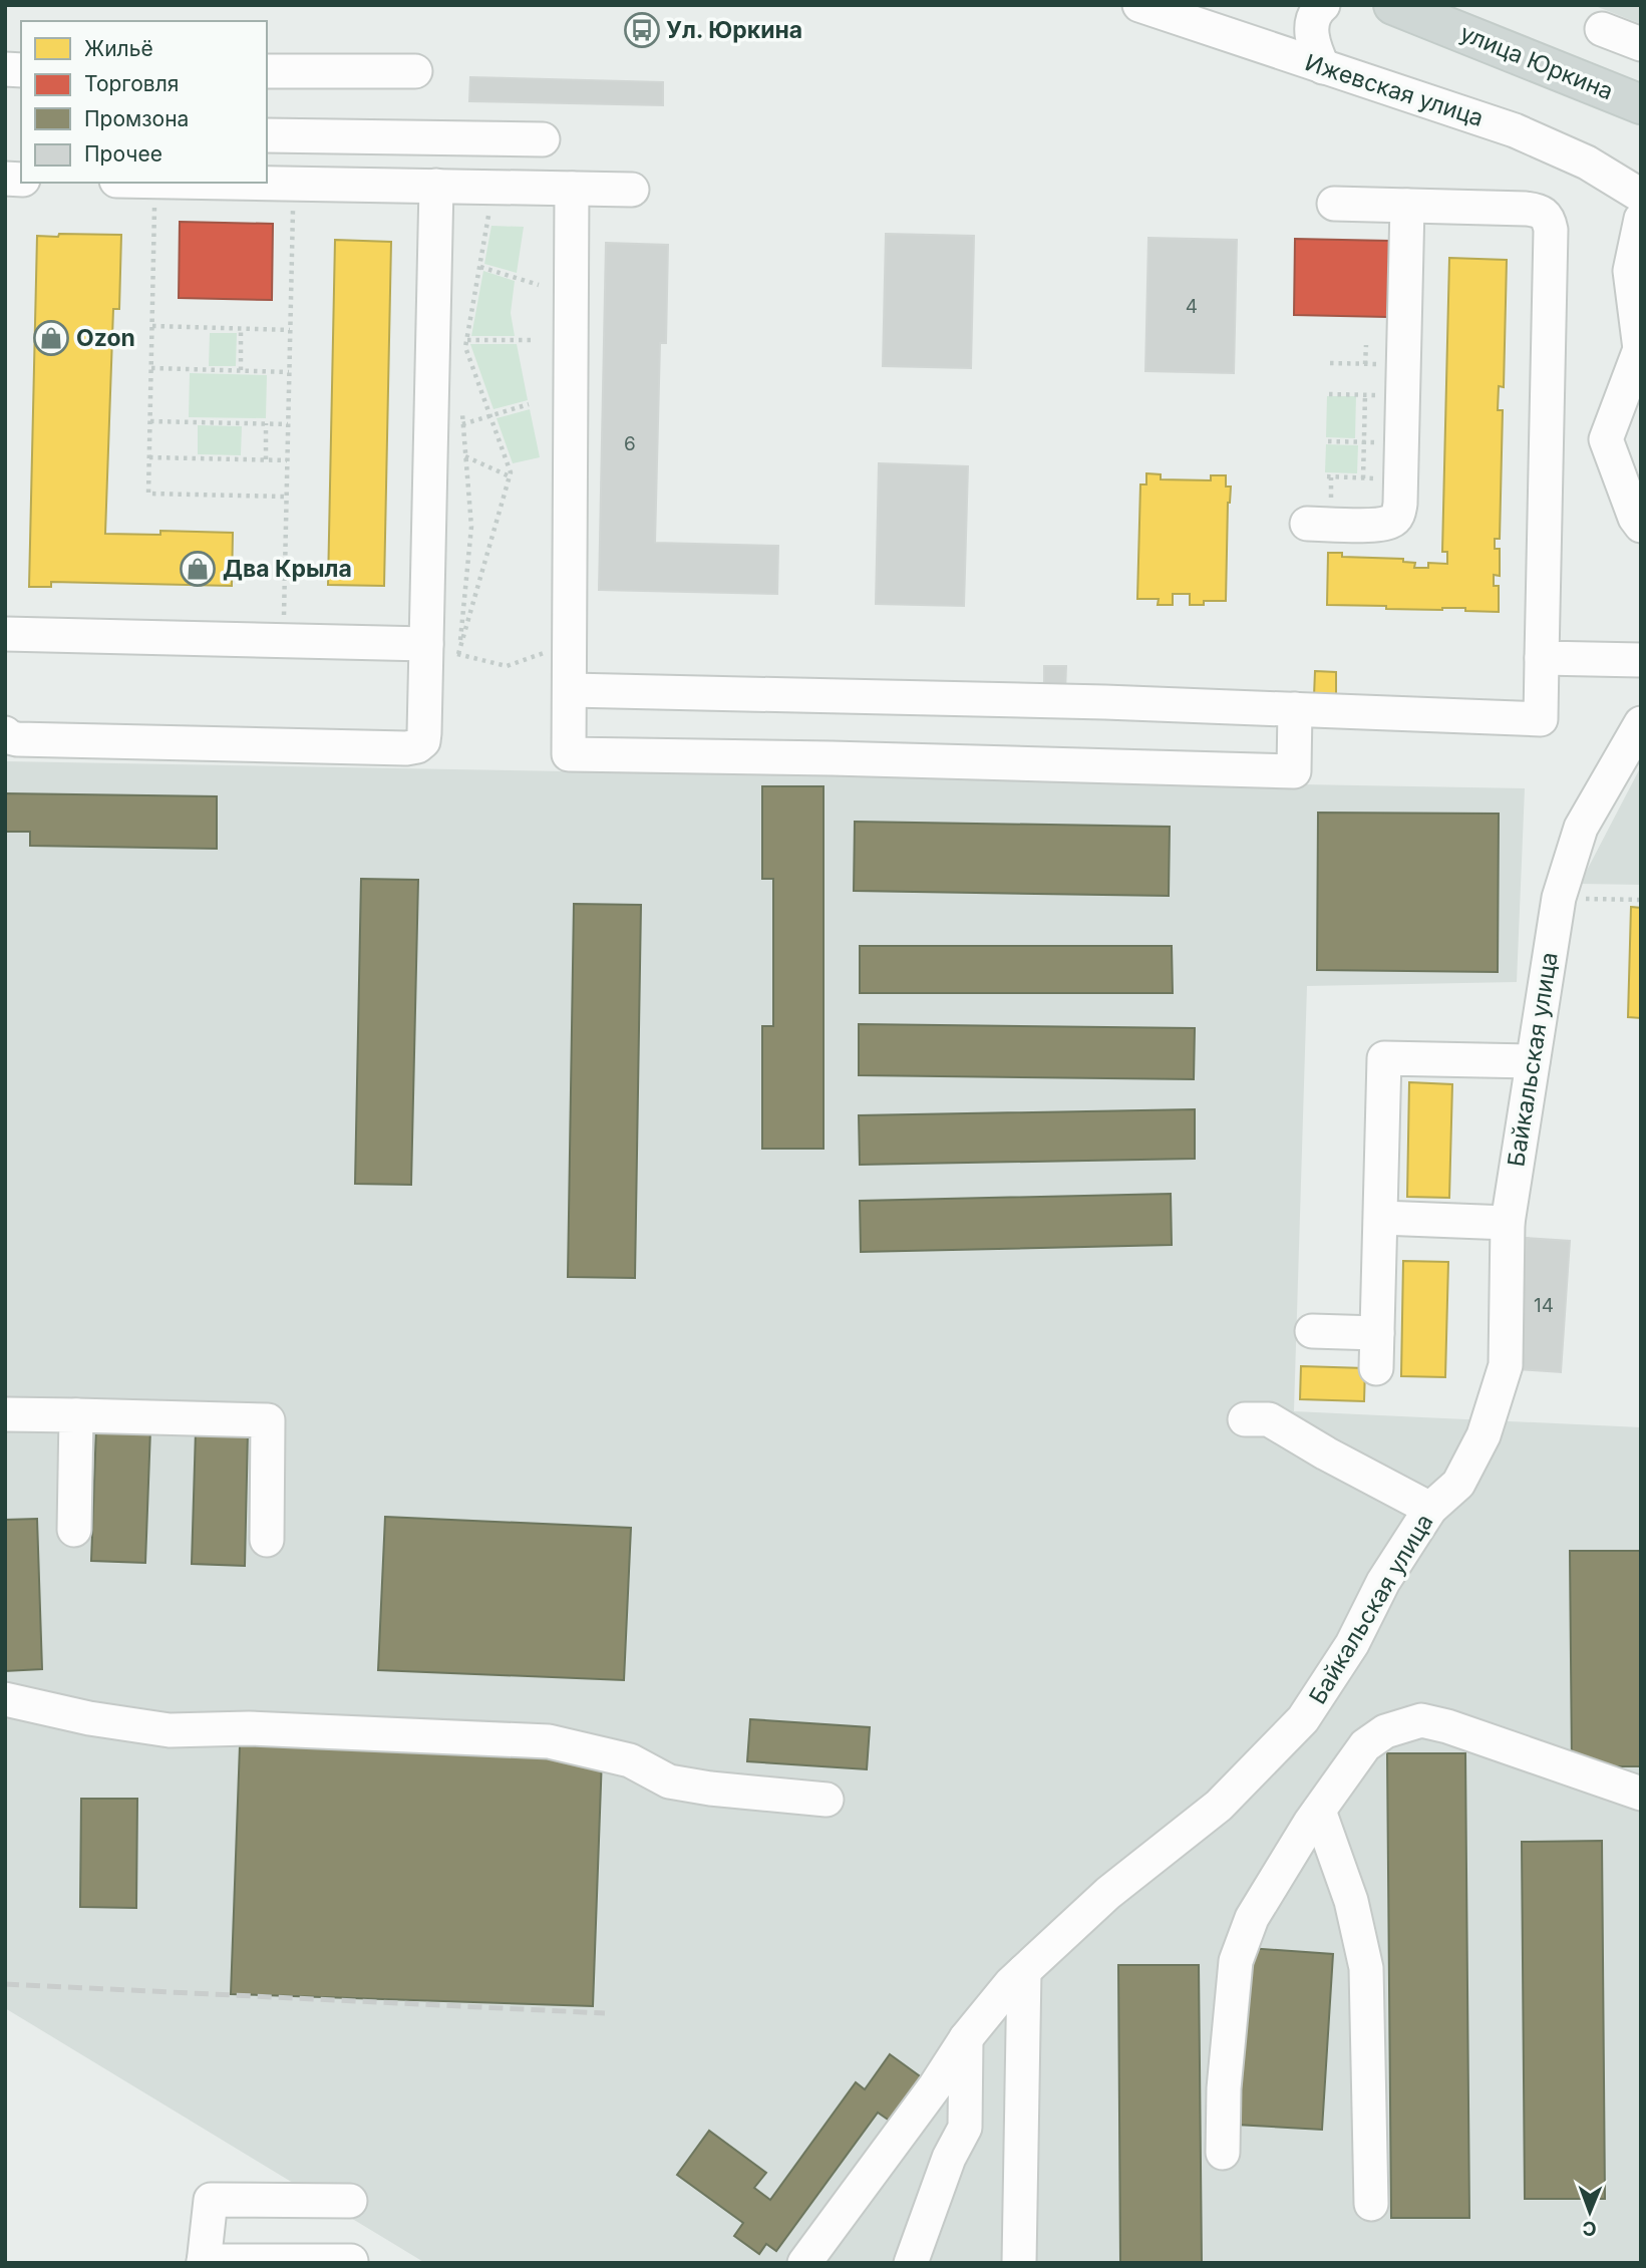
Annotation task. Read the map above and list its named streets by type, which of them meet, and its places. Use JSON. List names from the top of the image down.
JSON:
{
  "streets": {
    "main road": ["улица Юркина"],
    "street": ["Ижевская улица", "Байкальская улица"]
  },
  "places": {
    "bus stop": ["Ул. Юркина"],
    "shop": ["Ozon", "Два Крыла"]
  },
  "house_numbers": ["4", "6", "14"],
  "legend": [
    "Жильё",
    "Торговля",
    "Промзона",
    "Прочее"
  ],
  "north": "bottom"
}
